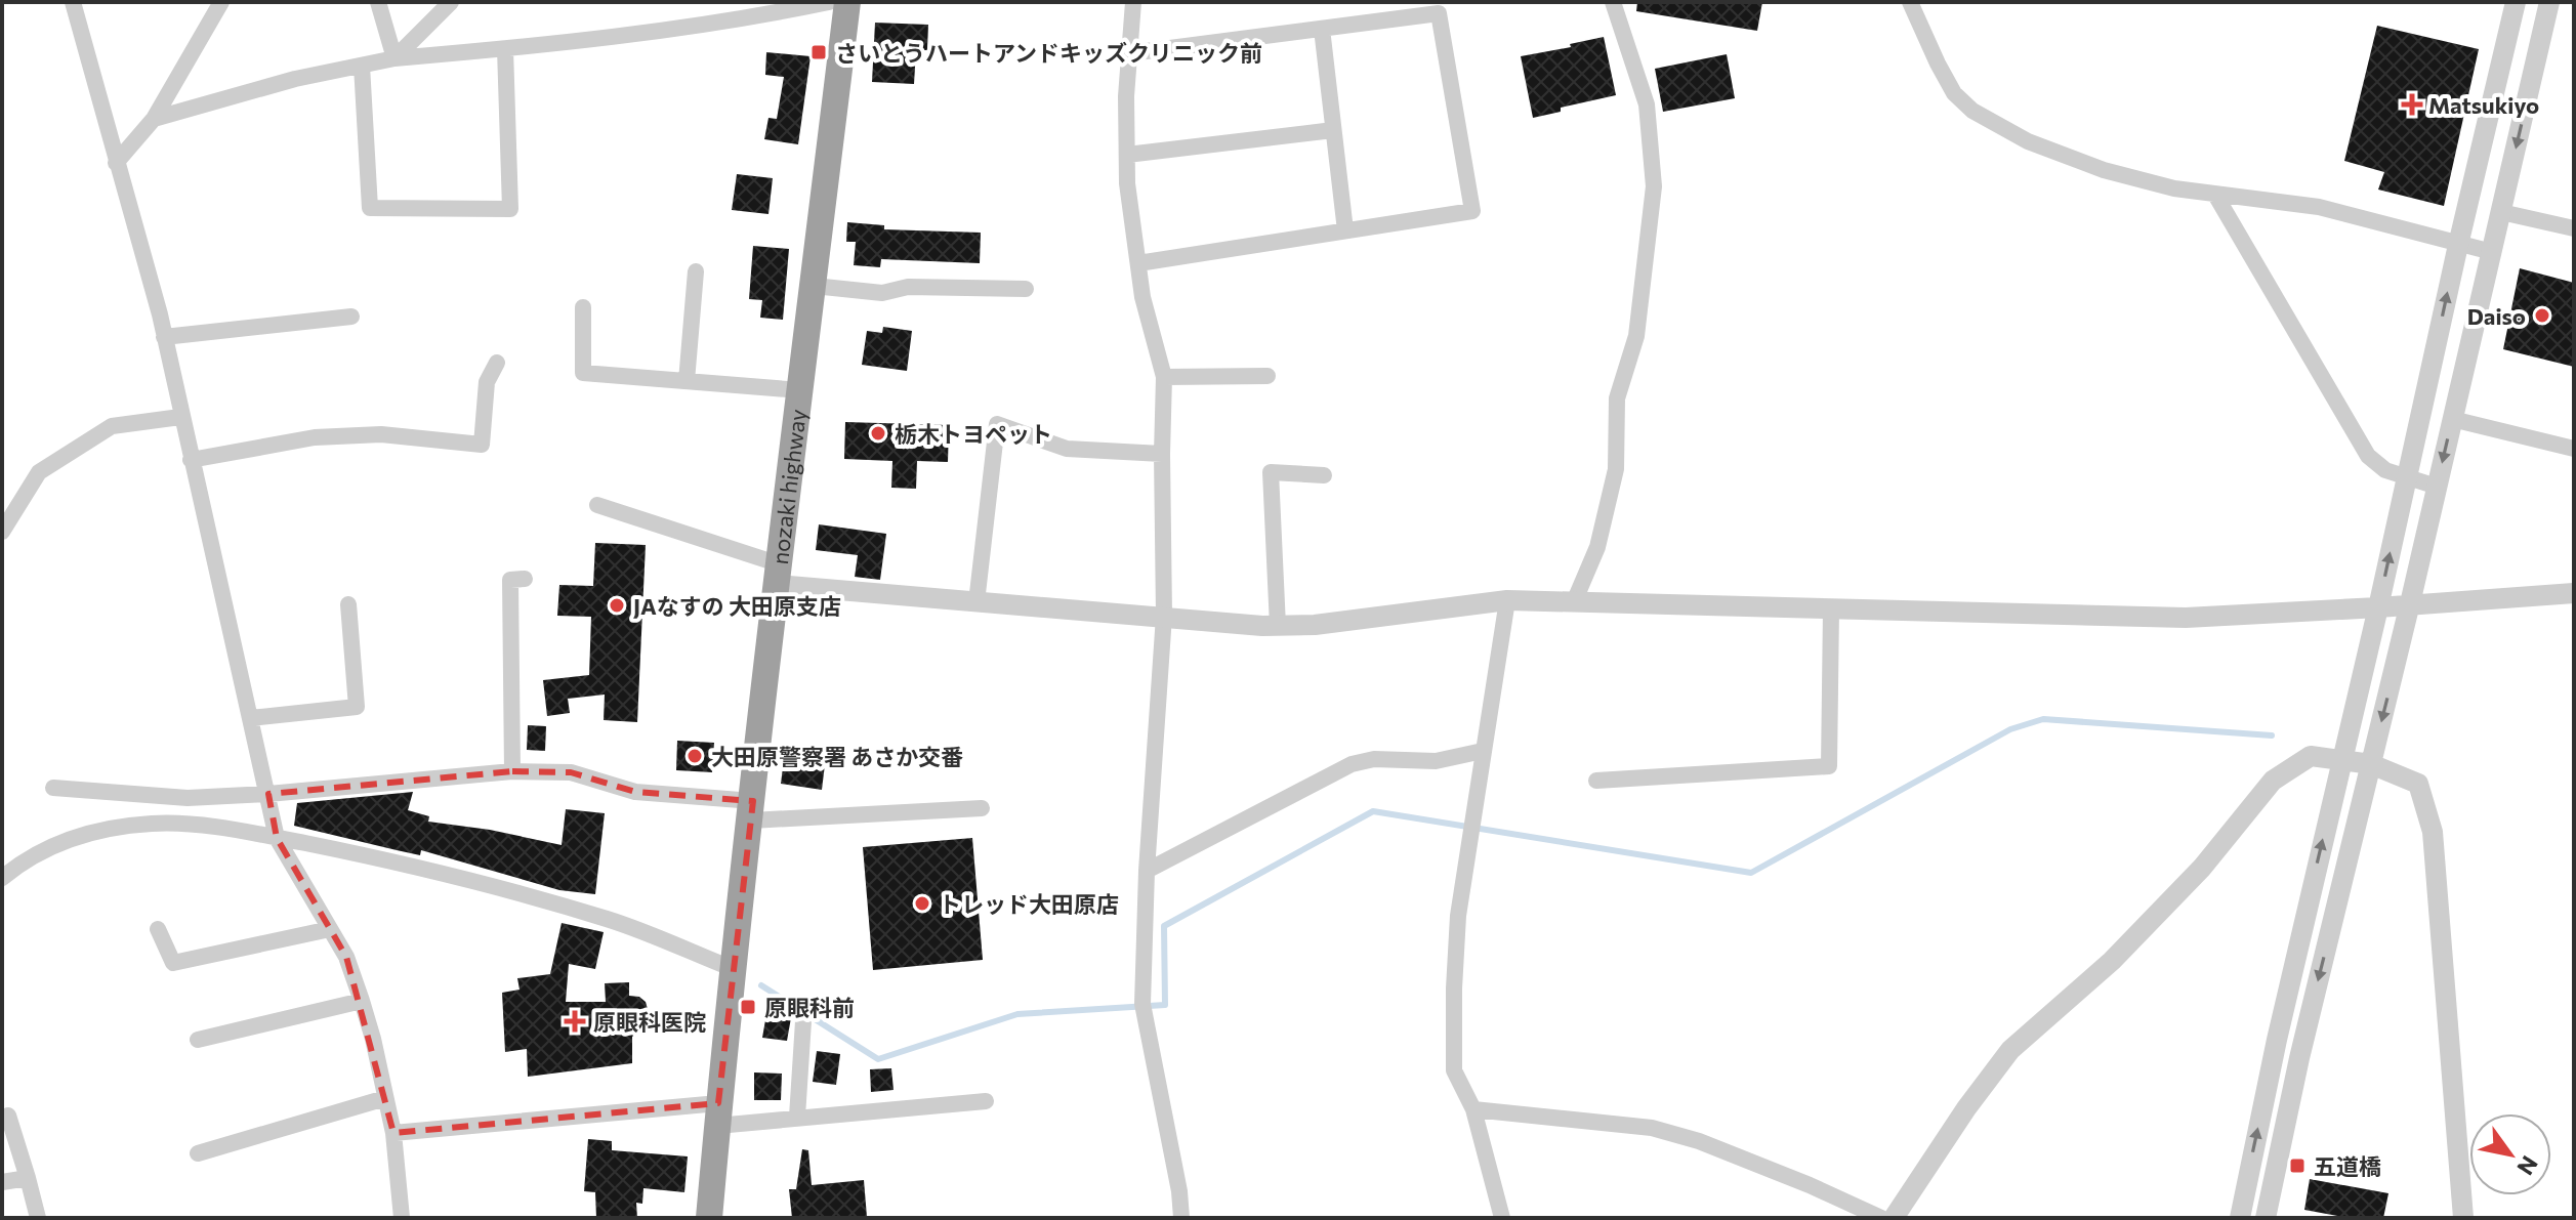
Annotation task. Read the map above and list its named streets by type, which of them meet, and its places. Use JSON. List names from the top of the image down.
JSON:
{
  "streets": {
    "highway": ["nozaki highway"]
  },
  "places": {
    "transit": ["さいとうハートアンドキッズクリニック前", "原眼科前", "五道橋"],
    "health": ["Matsukiyo", "原眼科医院"],
    "other": [
      "Daiso",
      "栃木トヨペット",
      "JAなすの 大田原支店",
      "大田原警察署 あさか交番",
      "トレッド大田原店"
    ]
  },
  "north": "bottom right"
}
